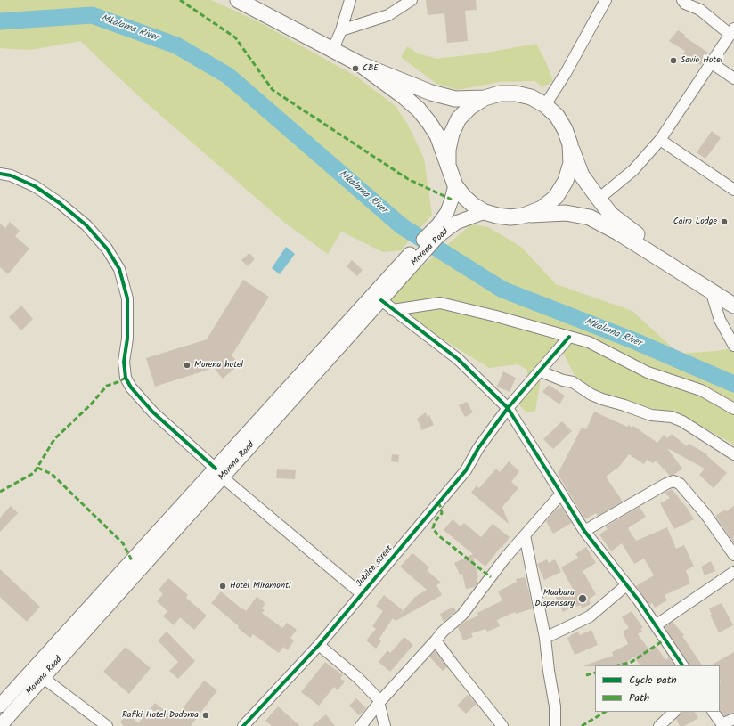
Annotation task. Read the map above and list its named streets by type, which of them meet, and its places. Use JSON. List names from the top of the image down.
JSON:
{
  "streets": {
    "main road": ["Morena Road"],
    "street": ["Jubilee street"]
  },
  "water": ["Mkalama River"],
  "places": [
    "Savio Hotel",
    "CBE",
    "Cairo Lodge",
    "Morena hotel",
    "Hotel Miramonti",
    "Maabara Dispensary",
    "Rafiki Hotel Dodoma"
  ],
  "legend": ["Cycle path", "Path"]
}
